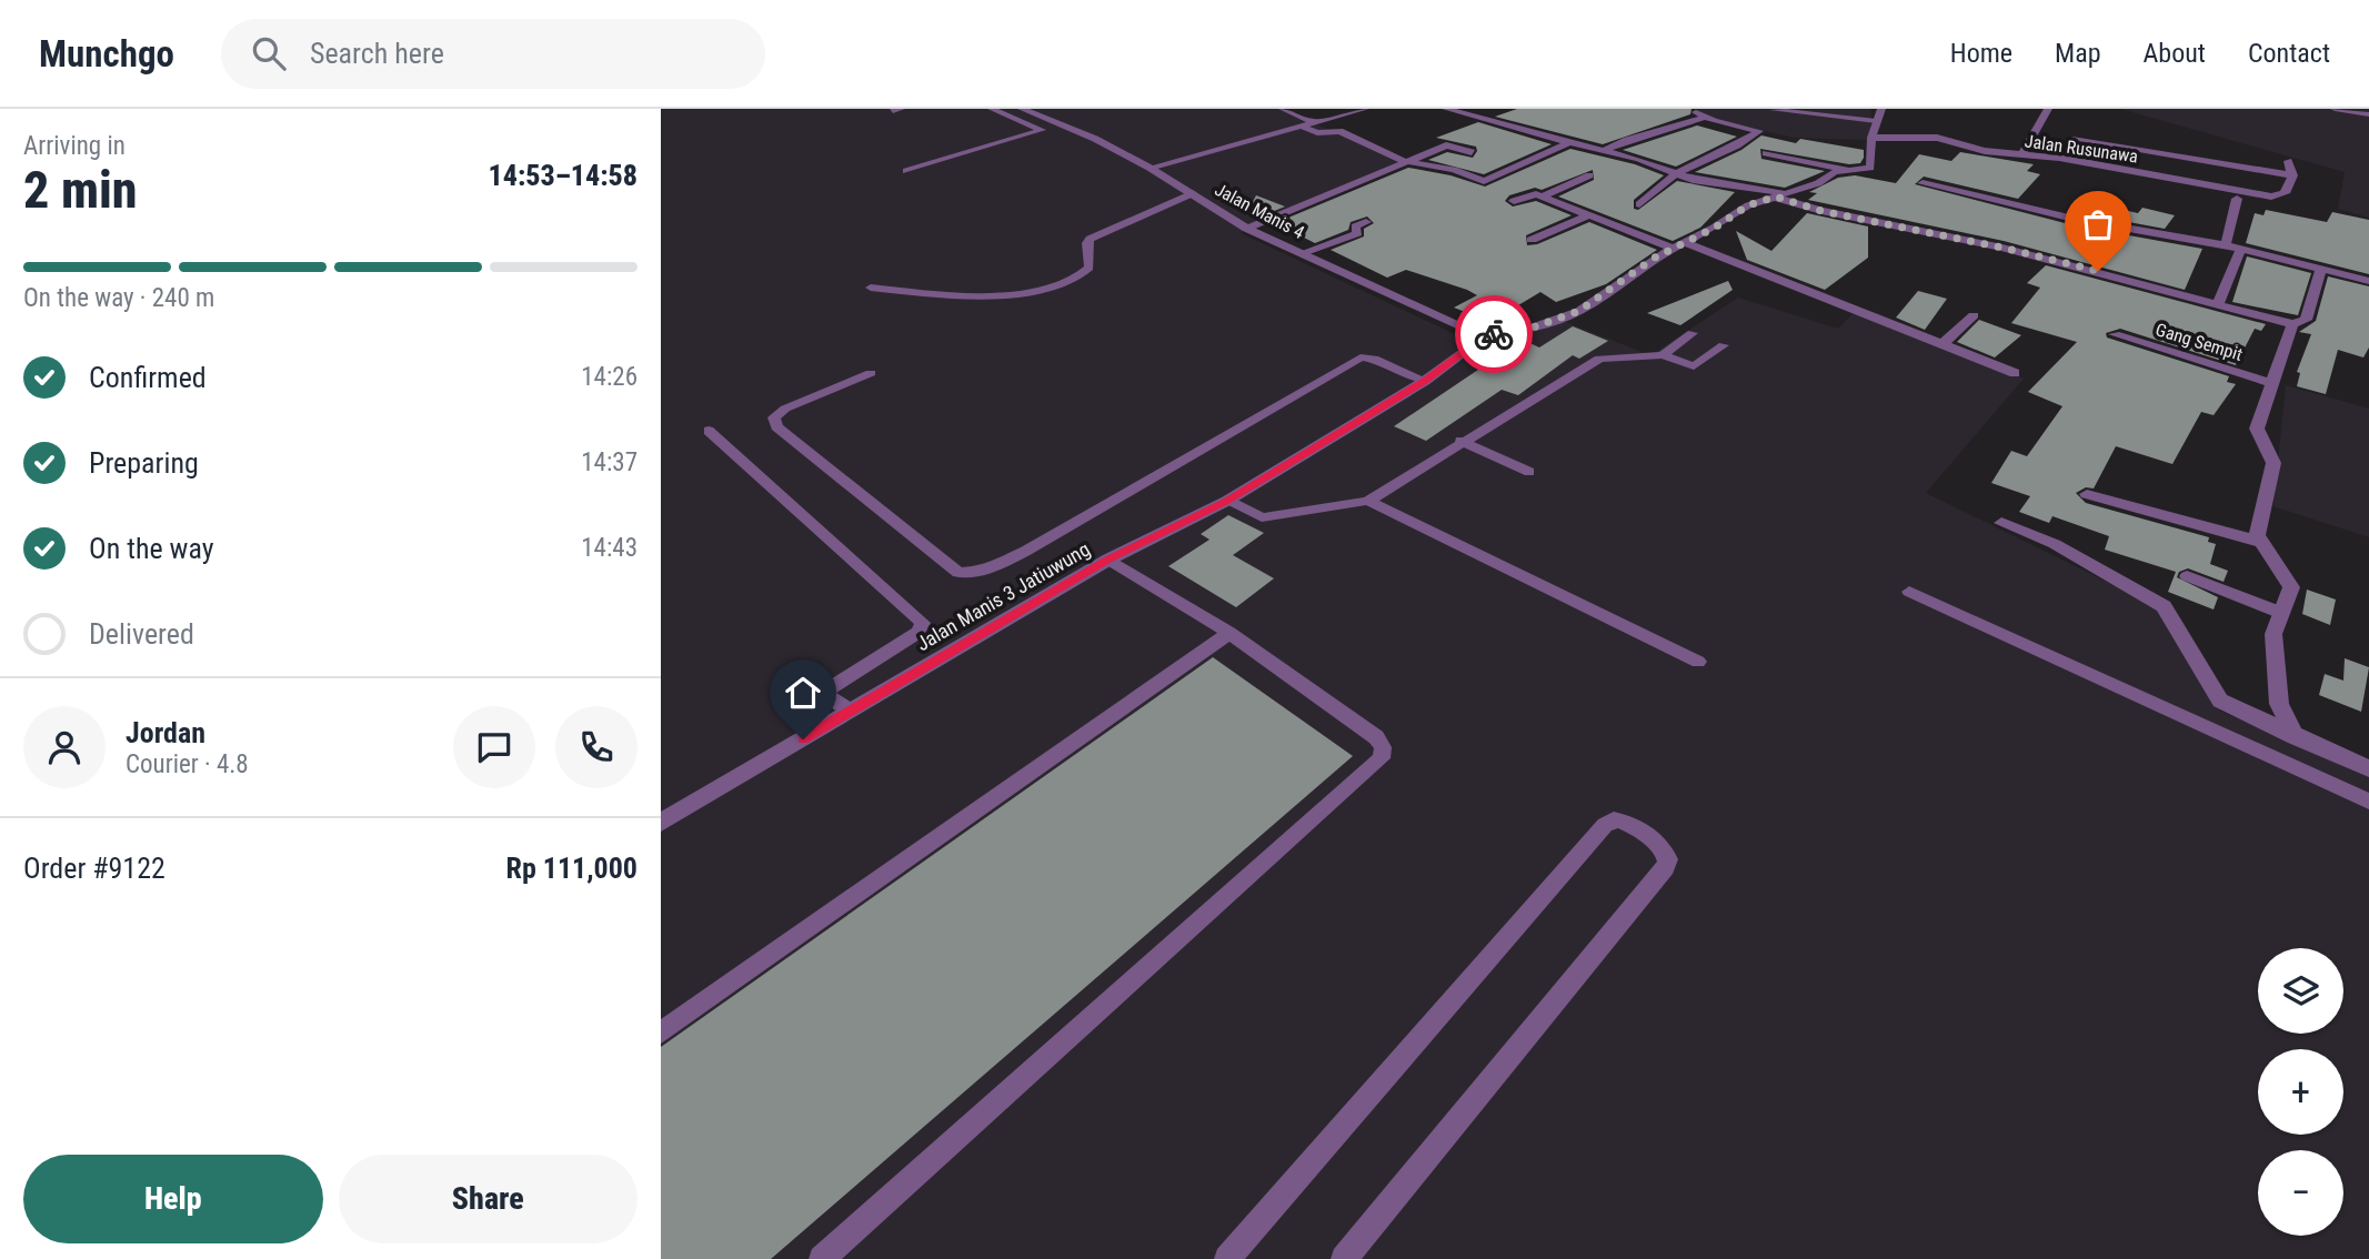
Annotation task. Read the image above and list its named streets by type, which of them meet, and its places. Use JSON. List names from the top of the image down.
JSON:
{
  "streets": {
    "street": [
      "Jalan Rusunawa",
      "Jalan Manis 4",
      "Gang Sempit",
      "Jalan Manis 3 Jatiuwung"
    ]
  },
  "crossings": [
    ["Jalan Manis 4", "Jalan Manis 3 Jatiuwung"]
  ],
  "page": {
    "header": "Munchgo",
    "search": "Search here",
    "nav": [
      "Home",
      "Map",
      "About",
      "Contact"
    ],
    "heading": ["2 min", "Arriving in", "14:53–14:58"],
    "panel": [
      "Jordan",
      "Courier · 4.8",
      "Order #9122",
      "Rp 111,000"
    ],
    "bar": "On the way · 240 m",
    "list": [
      ["Confirmed", "14:26"],
      ["Preparing", "14:37"],
      ["On the way", "14:43"],
      "Delivered"
    ],
    "map_buttons": ["+", "−"],
    "buttons": ["Help", "Share"]
  }
}
